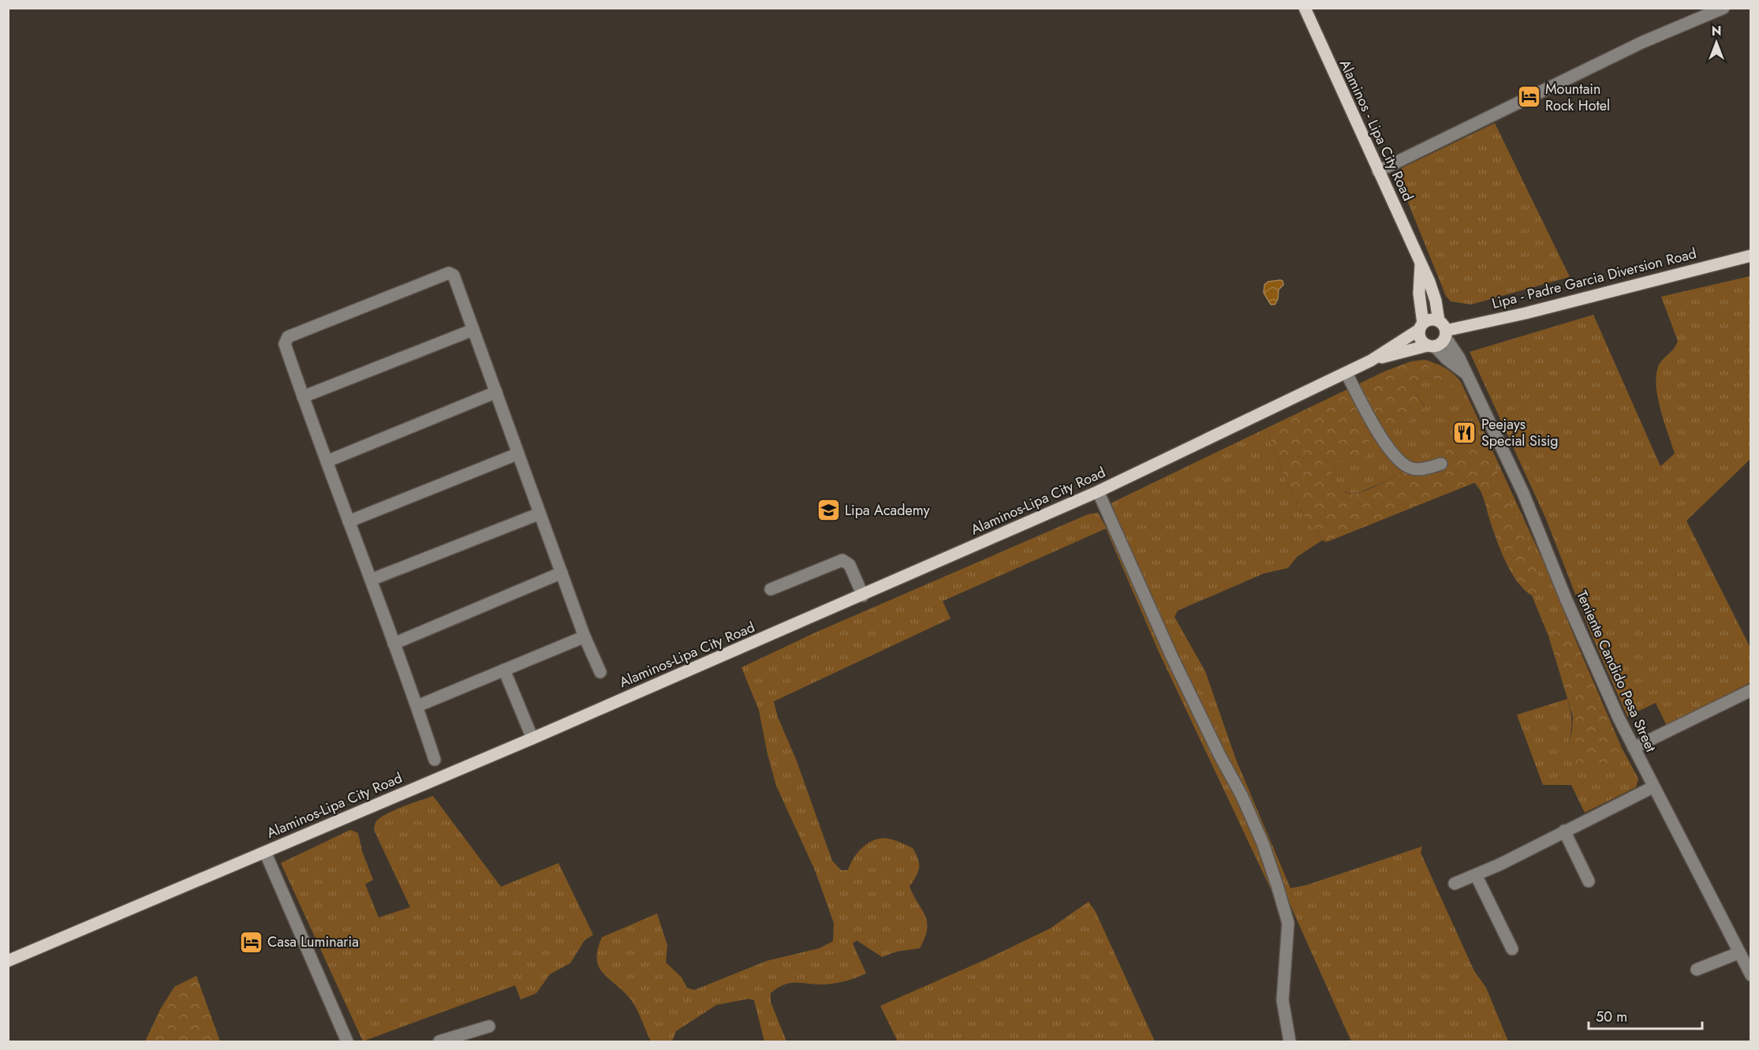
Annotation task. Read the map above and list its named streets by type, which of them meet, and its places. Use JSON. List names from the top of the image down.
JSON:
{
  "streets": {
    "main road": ["Alaminos - Lipa City Road", "Lipa - Padre Garcia Diversion Road", "Alaminos-Lipa City Road"],
    "street": ["Teniente Candido Pesa Street"]
  },
  "crossings": [
    ["Alaminos - Lipa City Road", "Lipa - Padre Garcia Diversion Road"],
    ["Alaminos - Lipa City Road", "Alaminos-Lipa City Road"],
    ["Alaminos - Lipa City Road", "Teniente Candido Pesa Street"],
    ["Lipa - Padre Garcia Diversion Road", "Alaminos-Lipa City Road"],
    ["Lipa - Padre Garcia Diversion Road", "Teniente Candido Pesa Street"],
    ["Alaminos-Lipa City Road", "Teniente Candido Pesa Street"]
  ],
  "places": {
    "hotel": ["Mountain Rock Hotel", "Casa Luminaria"],
    "restaurant": ["Peejays Special Sisig"],
    "school or university": ["Lipa Academy"]
  },
  "scale_bar": "50 m",
  "north": "top"
}
